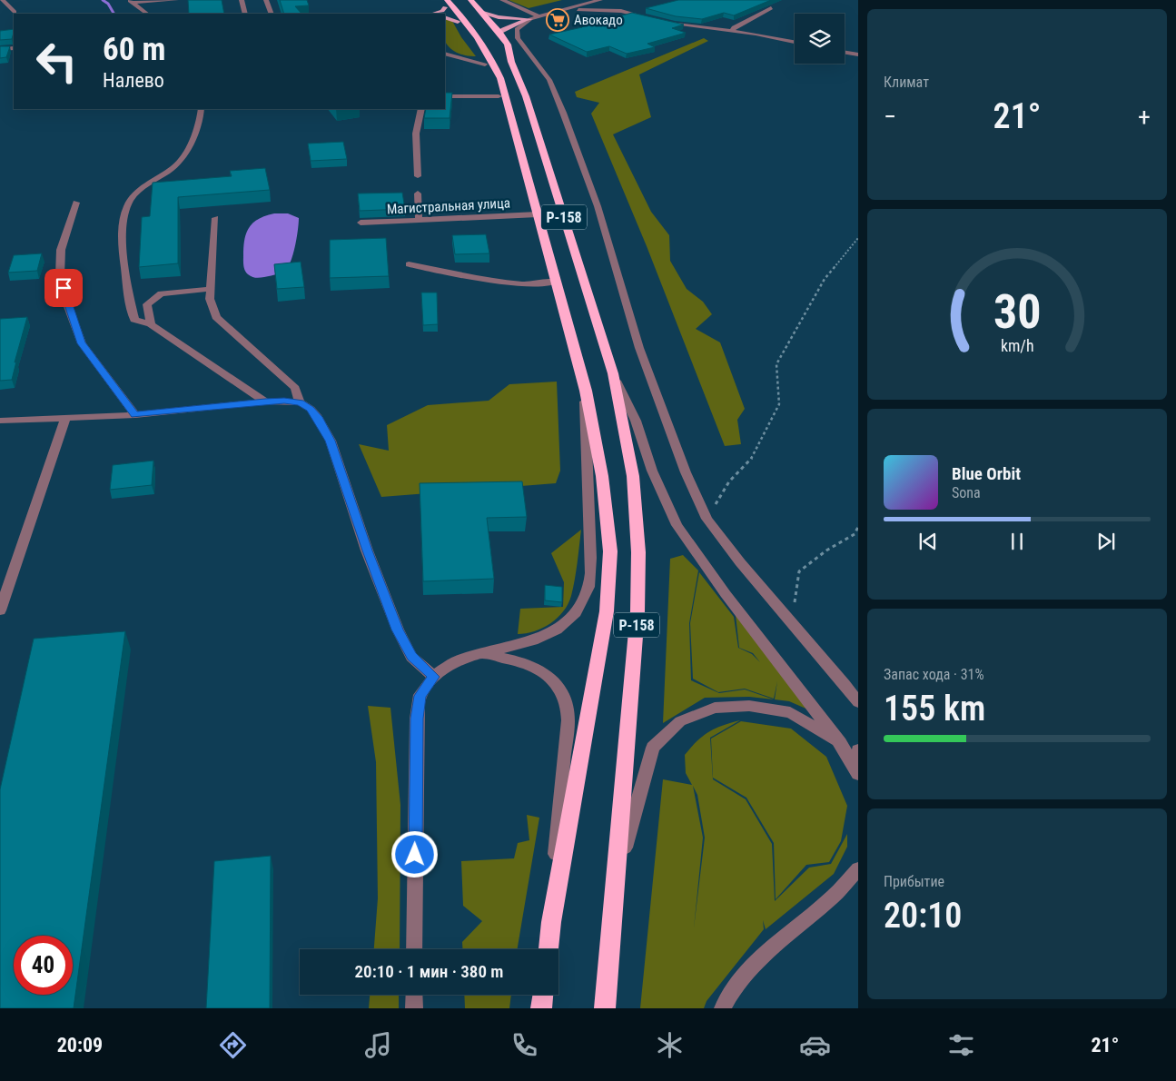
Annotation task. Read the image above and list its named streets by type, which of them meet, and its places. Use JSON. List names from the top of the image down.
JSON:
{
  "streets": {
    "highway": ["Р-158"],
    "street": ["Магистральная улица"]
  },
  "crossings": [
    ["Магистральная улица", "Р-158"]
  ],
  "places": {
    "supermarket": ["Авокадо"]
  },
  "page": {
    "tile": [
      "Климат",
      ["Запас хода · 31%", "155 km"],
      ["Прибытие", "20:10"]
    ],
    "turn": ["60 m", "Налево"],
    "heat": ["−", "21°", "+"],
    "song": ["Blue Orbit", "Sona"],
    "limit": "40",
    "trip": "20:10 · 1 мин · 380 m",
    "tabs": ["20:09", "21°"],
    "gauge": ["30", "km/h"]
  }
}
